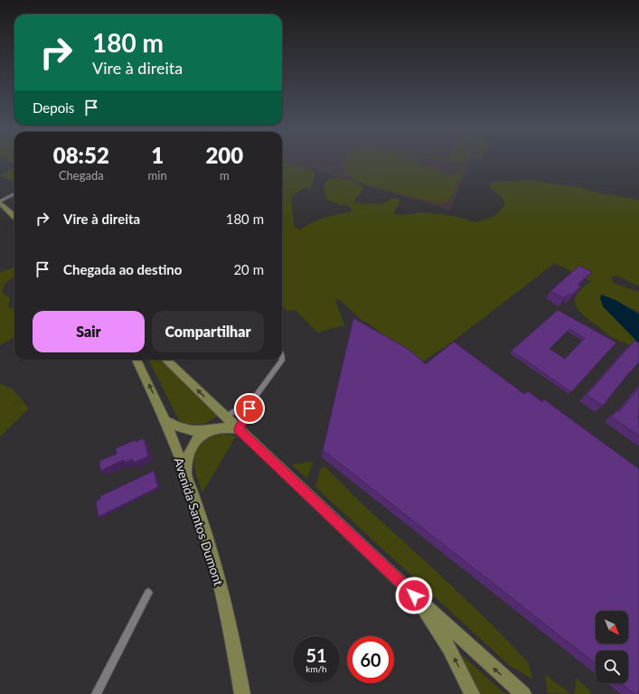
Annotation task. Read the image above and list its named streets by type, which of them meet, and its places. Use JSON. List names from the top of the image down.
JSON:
{
  "streets": {
    "main road": ["Avenida Santos Dumont"]
  },
  "north": "bottom right",
  "page": {
    "turn": ["180 m", "Vire à direita"],
    "then": "Depois",
    "eta": [
      "08:52",
      "Chegada",
      "1",
      "min",
      "200",
      "m"
    ],
    "list": [
      {
        "name": "Vire à direita",
        "value": "180 m"
      },
      {
        "name": "Chegada ao destino",
        "value": "20 m"
      }
    ],
    "buttons": ["Sair", "Compartilhar"],
    "speed": "51 km/h",
    "limit": "60"
  }
}
